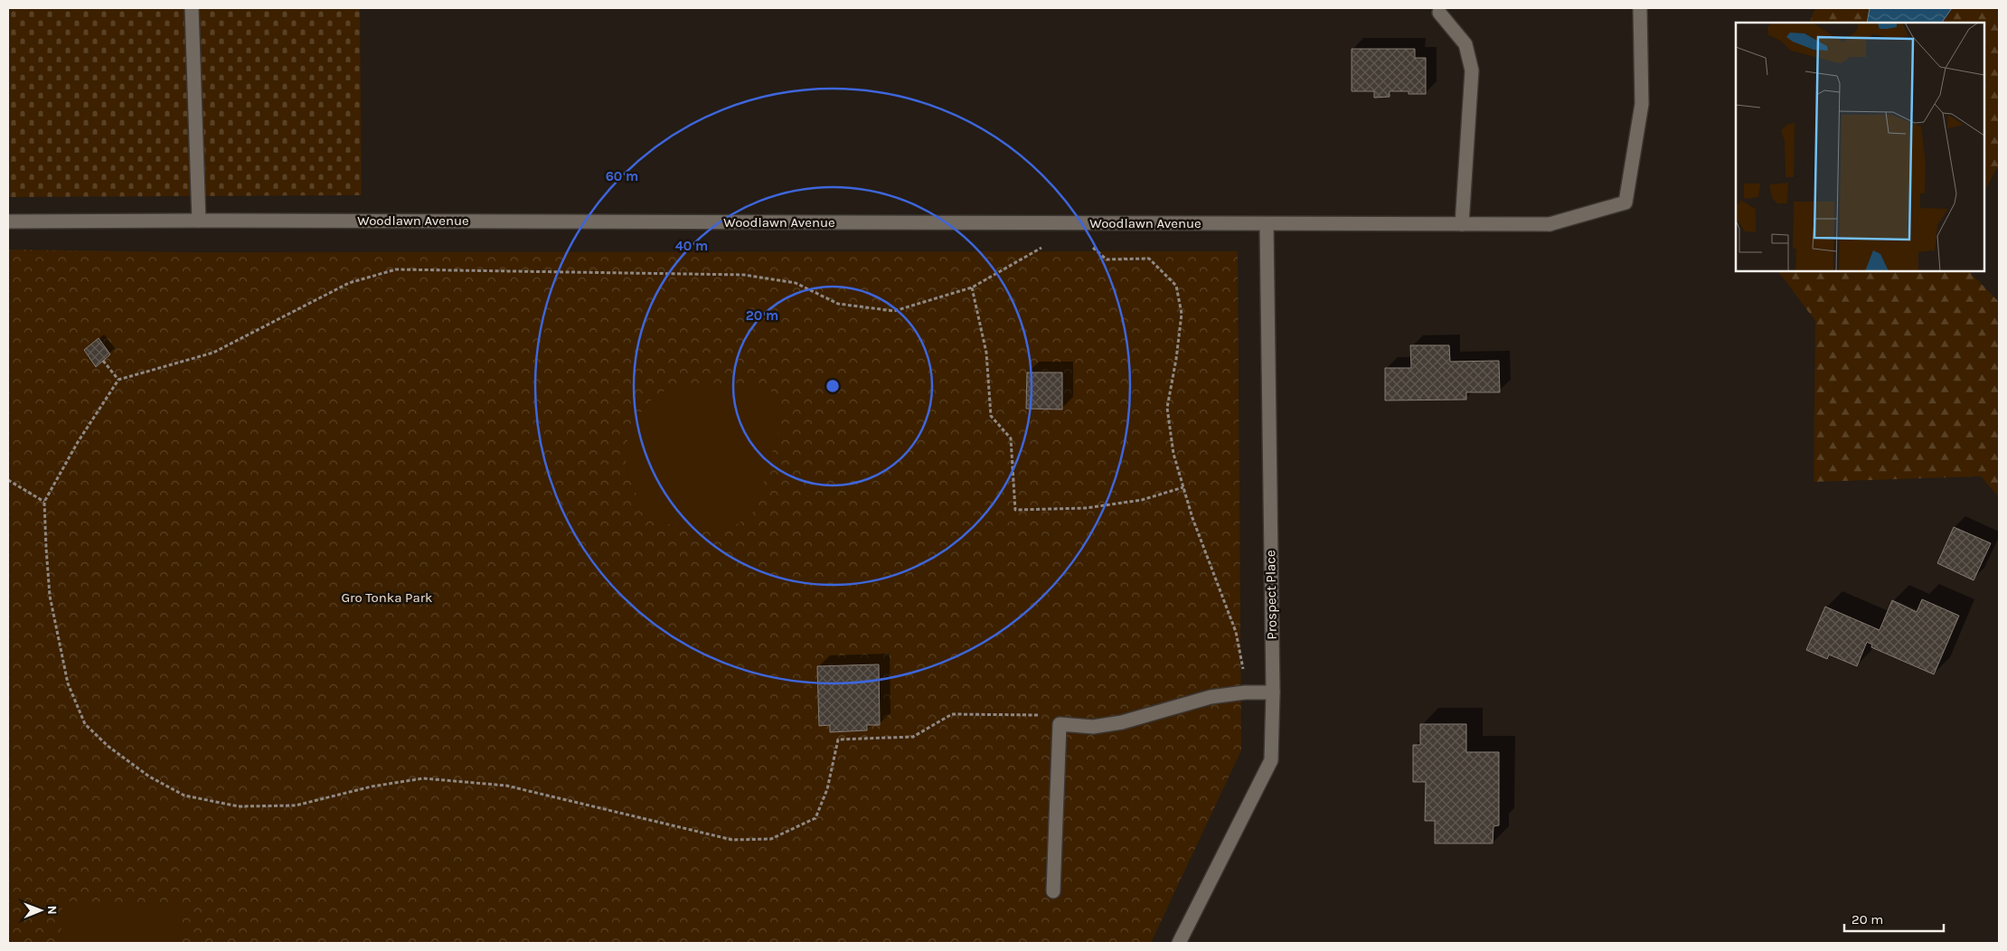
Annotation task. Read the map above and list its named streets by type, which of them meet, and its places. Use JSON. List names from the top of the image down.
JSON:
{
  "streets": {
    "street": ["Woodlawn Avenue", "Prospect Place"]
  },
  "crossings": [
    ["Woodlawn Avenue", "Prospect Place"]
  ],
  "parks": ["Gro Tonka Park"],
  "scale_bar": "20 m",
  "north": "right",
  "rings": ["60 m", "40 m", "20 m"]
}
